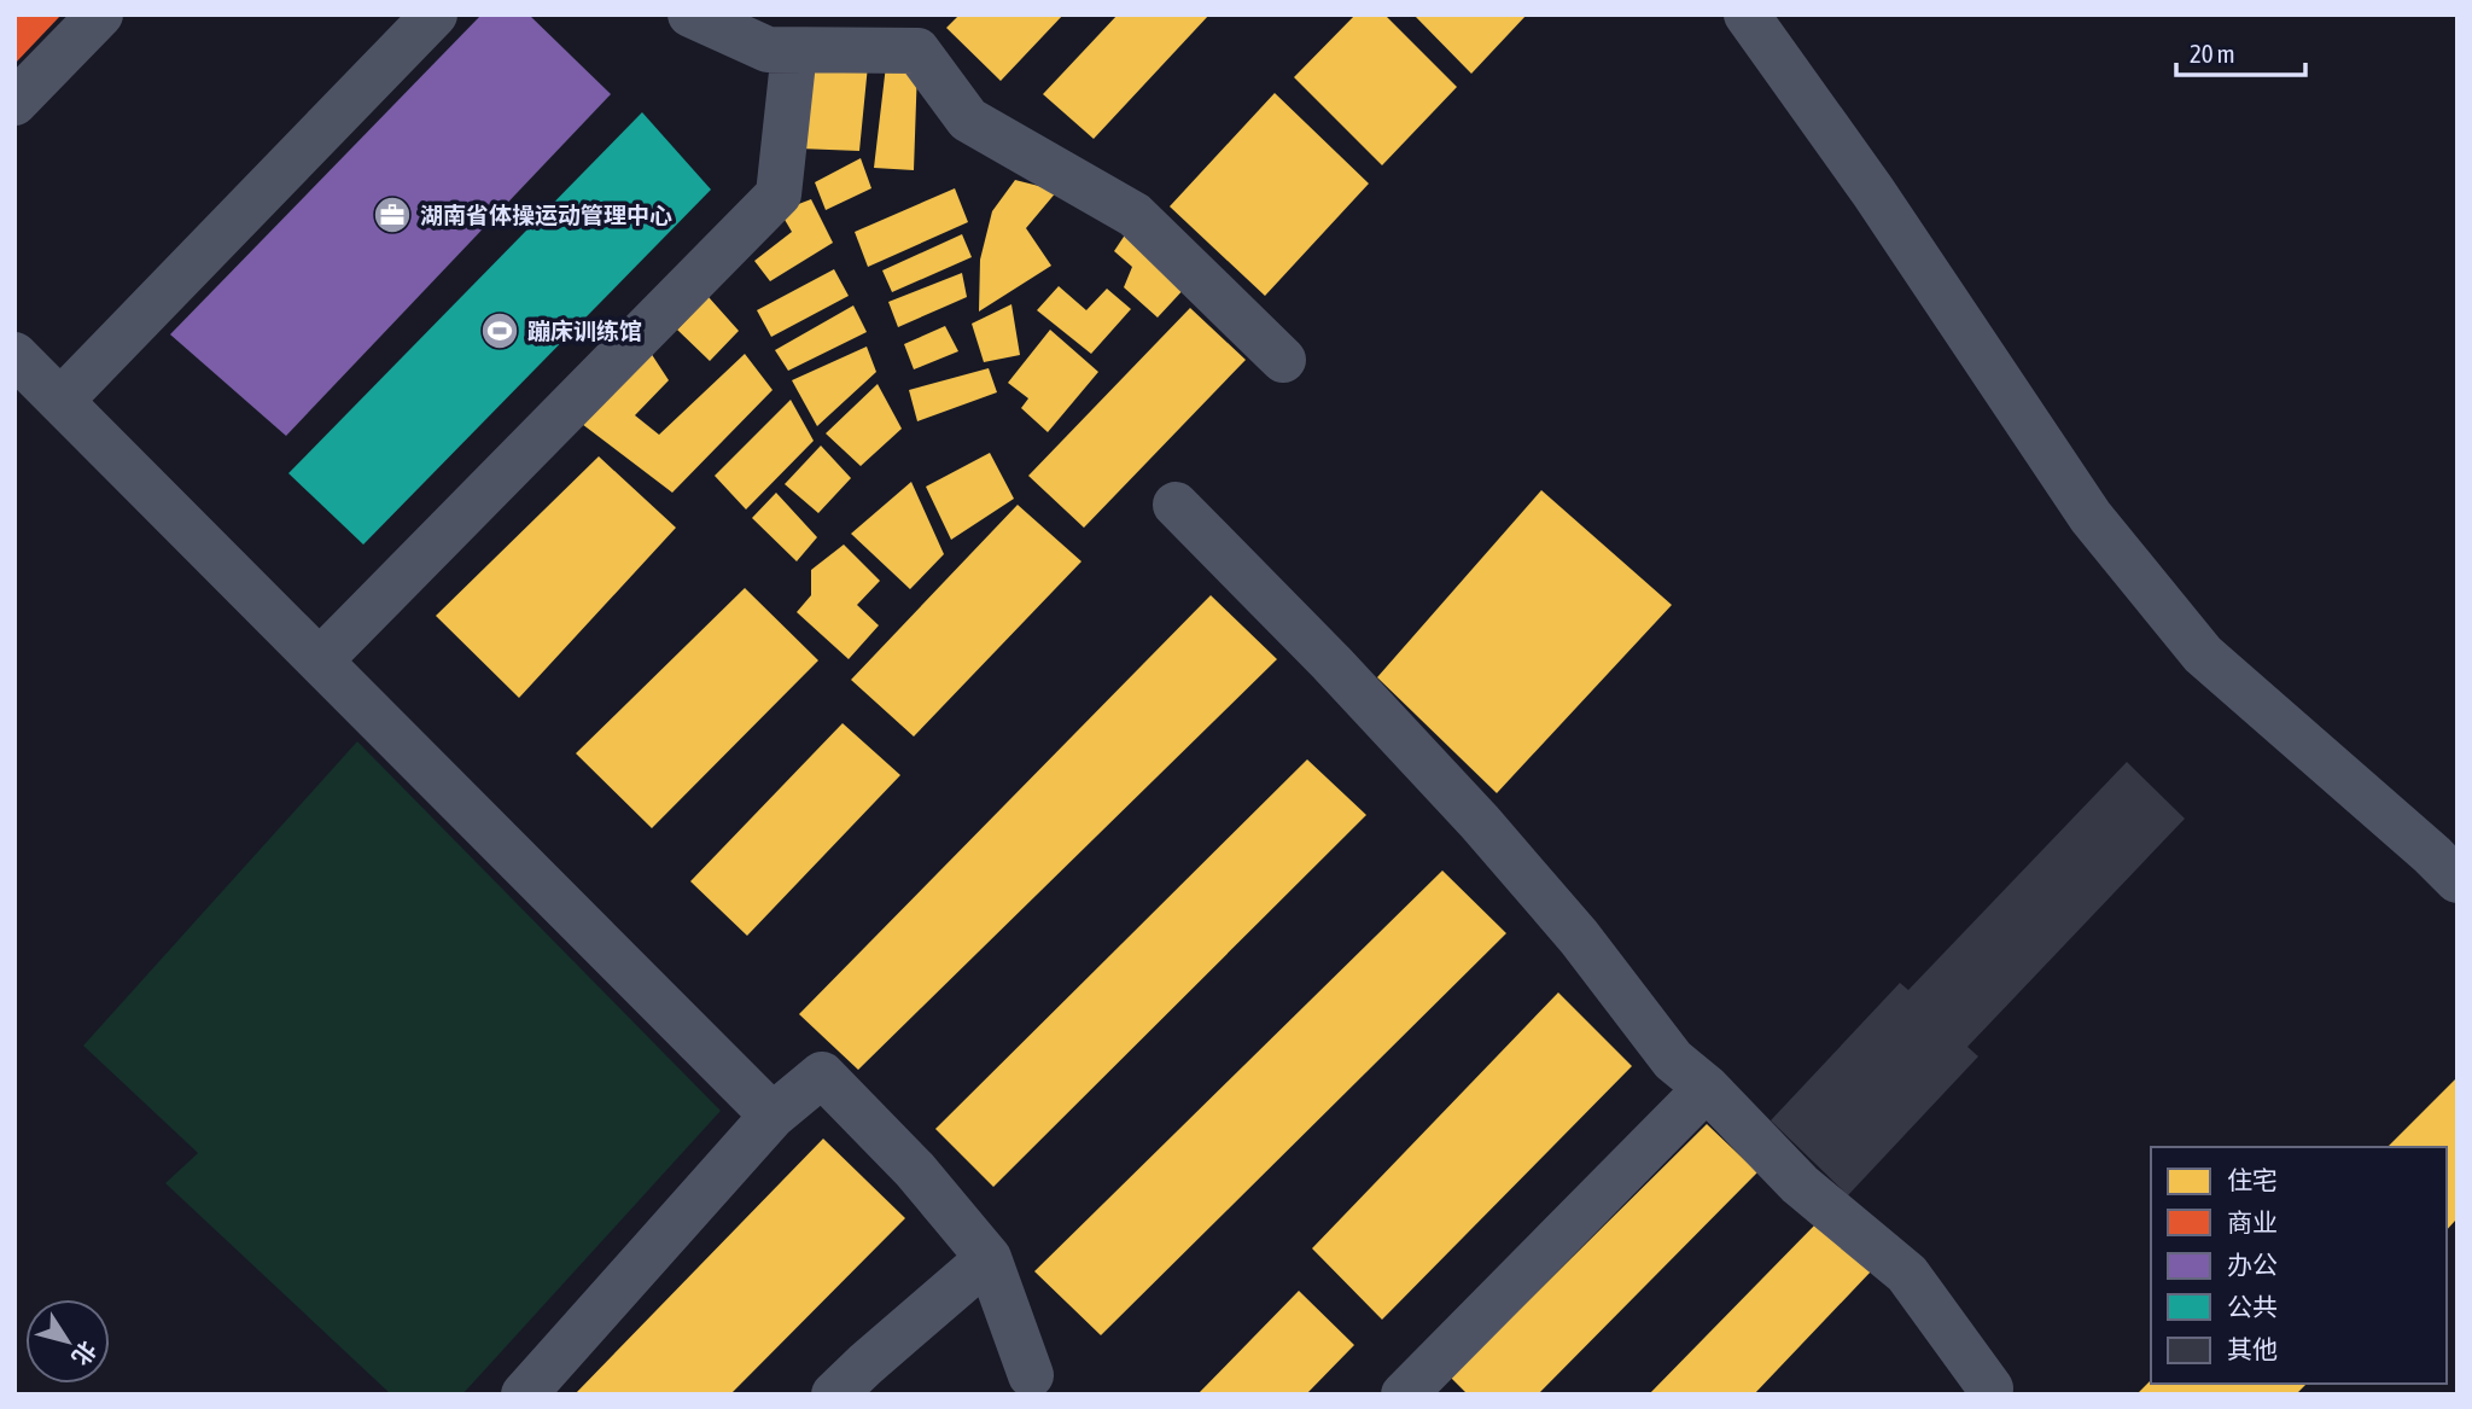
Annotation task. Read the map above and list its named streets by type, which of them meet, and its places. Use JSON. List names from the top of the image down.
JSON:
{
  "places": {
    "office": ["湖南省体操运动管理中心"],
    "sports": ["蹦床训练馆"]
  },
  "legend": [
    "住宅",
    "商业",
    "办公",
    "公共",
    "其他"
  ],
  "scale_bar": "20 m",
  "north": "bottom right"
}
